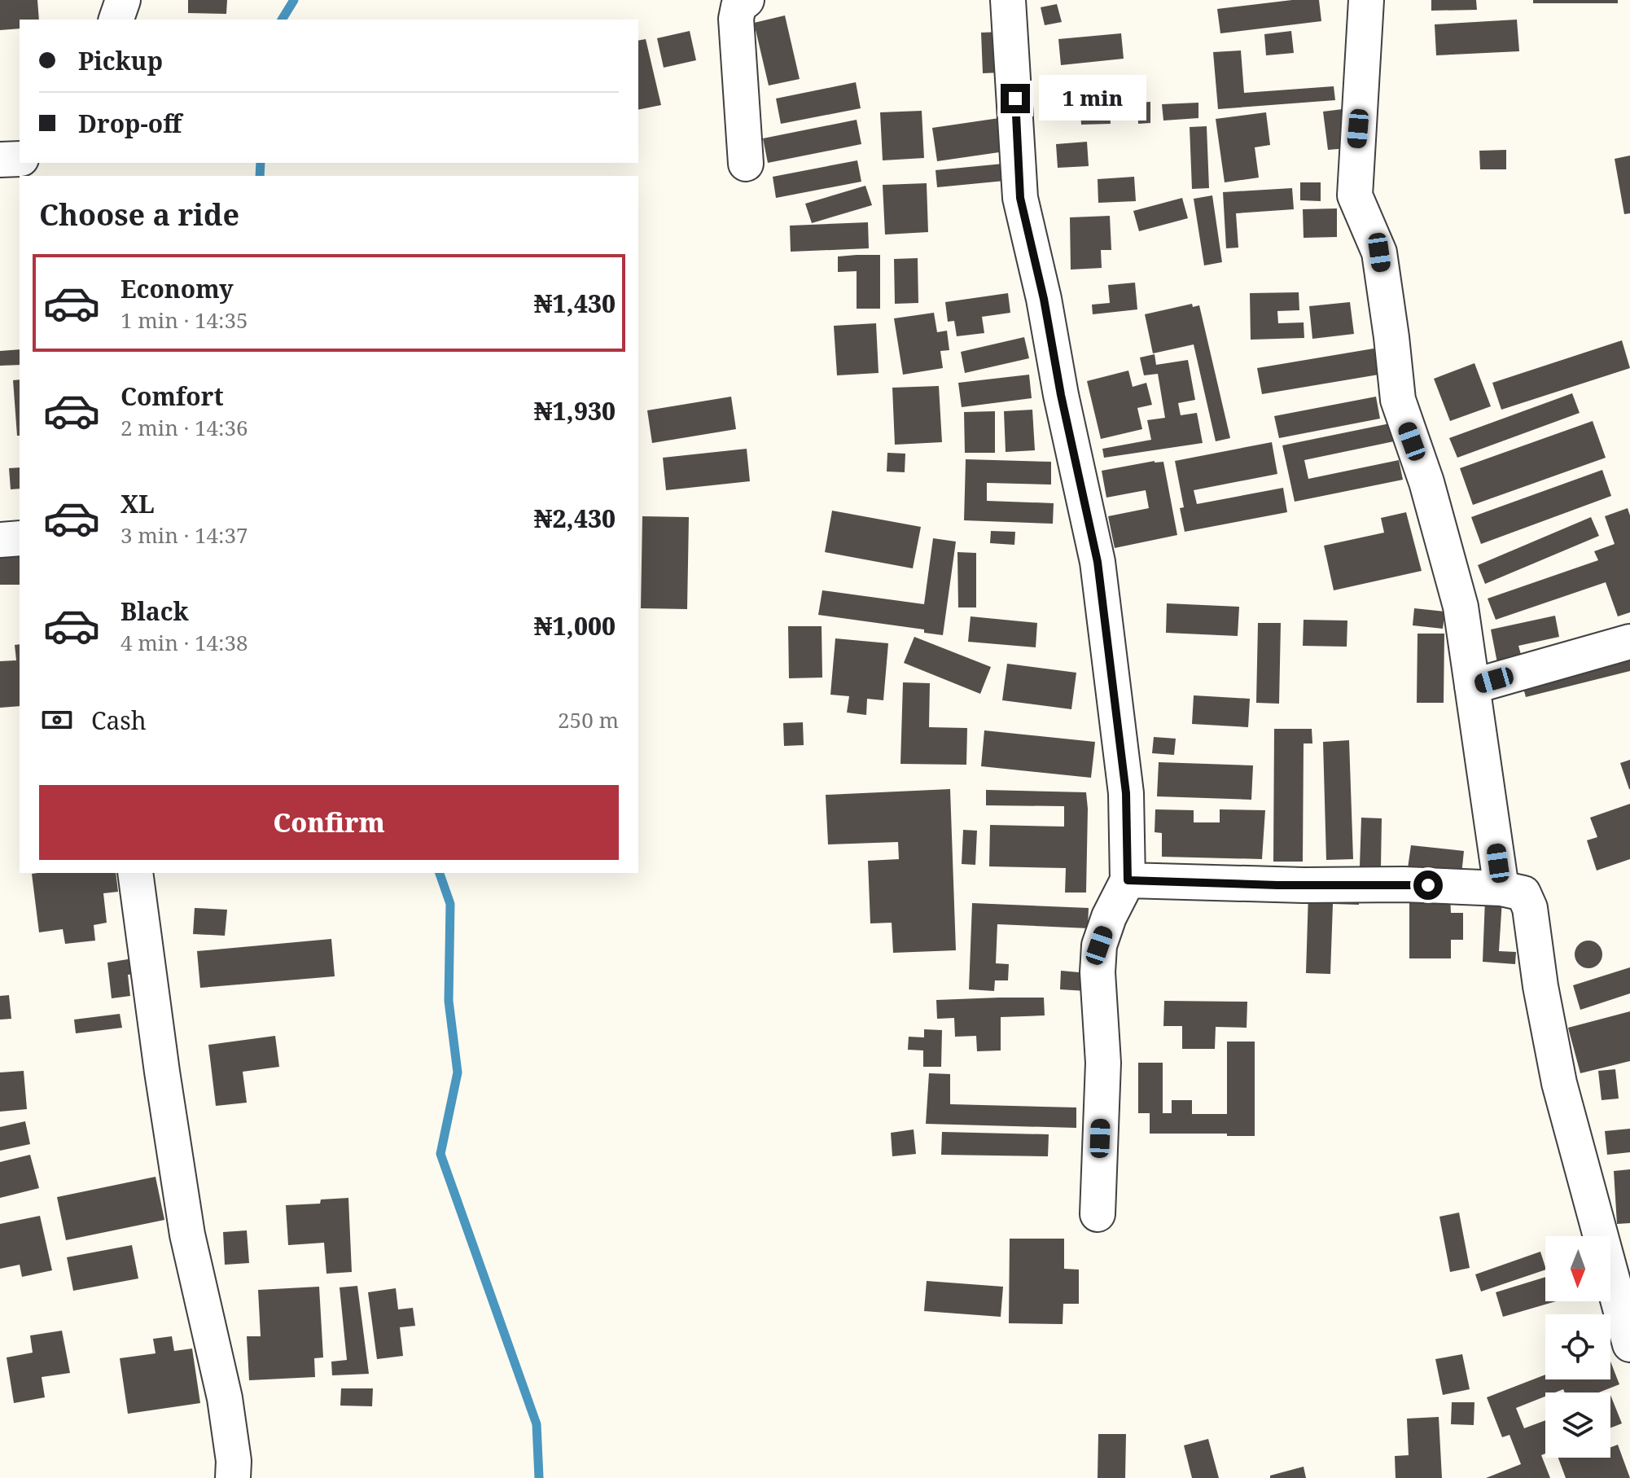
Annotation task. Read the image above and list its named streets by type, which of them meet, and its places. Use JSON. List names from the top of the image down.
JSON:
{
  "north": "bottom",
  "page": {
    "banner": ["Pickup", "Drop-off"],
    "bubble": "1 min",
    "heading": "Choose a ride",
    "list": [
      {
        "name": "Economy",
        "note": "1 min · 14:35",
        "value": "₦1,430"
      },
      {
        "name": "Comfort",
        "note": "2 min · 14:36",
        "value": "₦1,930"
      },
      {
        "name": "XL",
        "note": "3 min · 14:37",
        "value": "₦2,430"
      },
      {
        "name": "Black",
        "note": "4 min · 14:38",
        "value": "₦1,000"
      }
    ],
    "pay": ["Cash", "250 m"],
    "buttons": "Confirm"
  }
}
